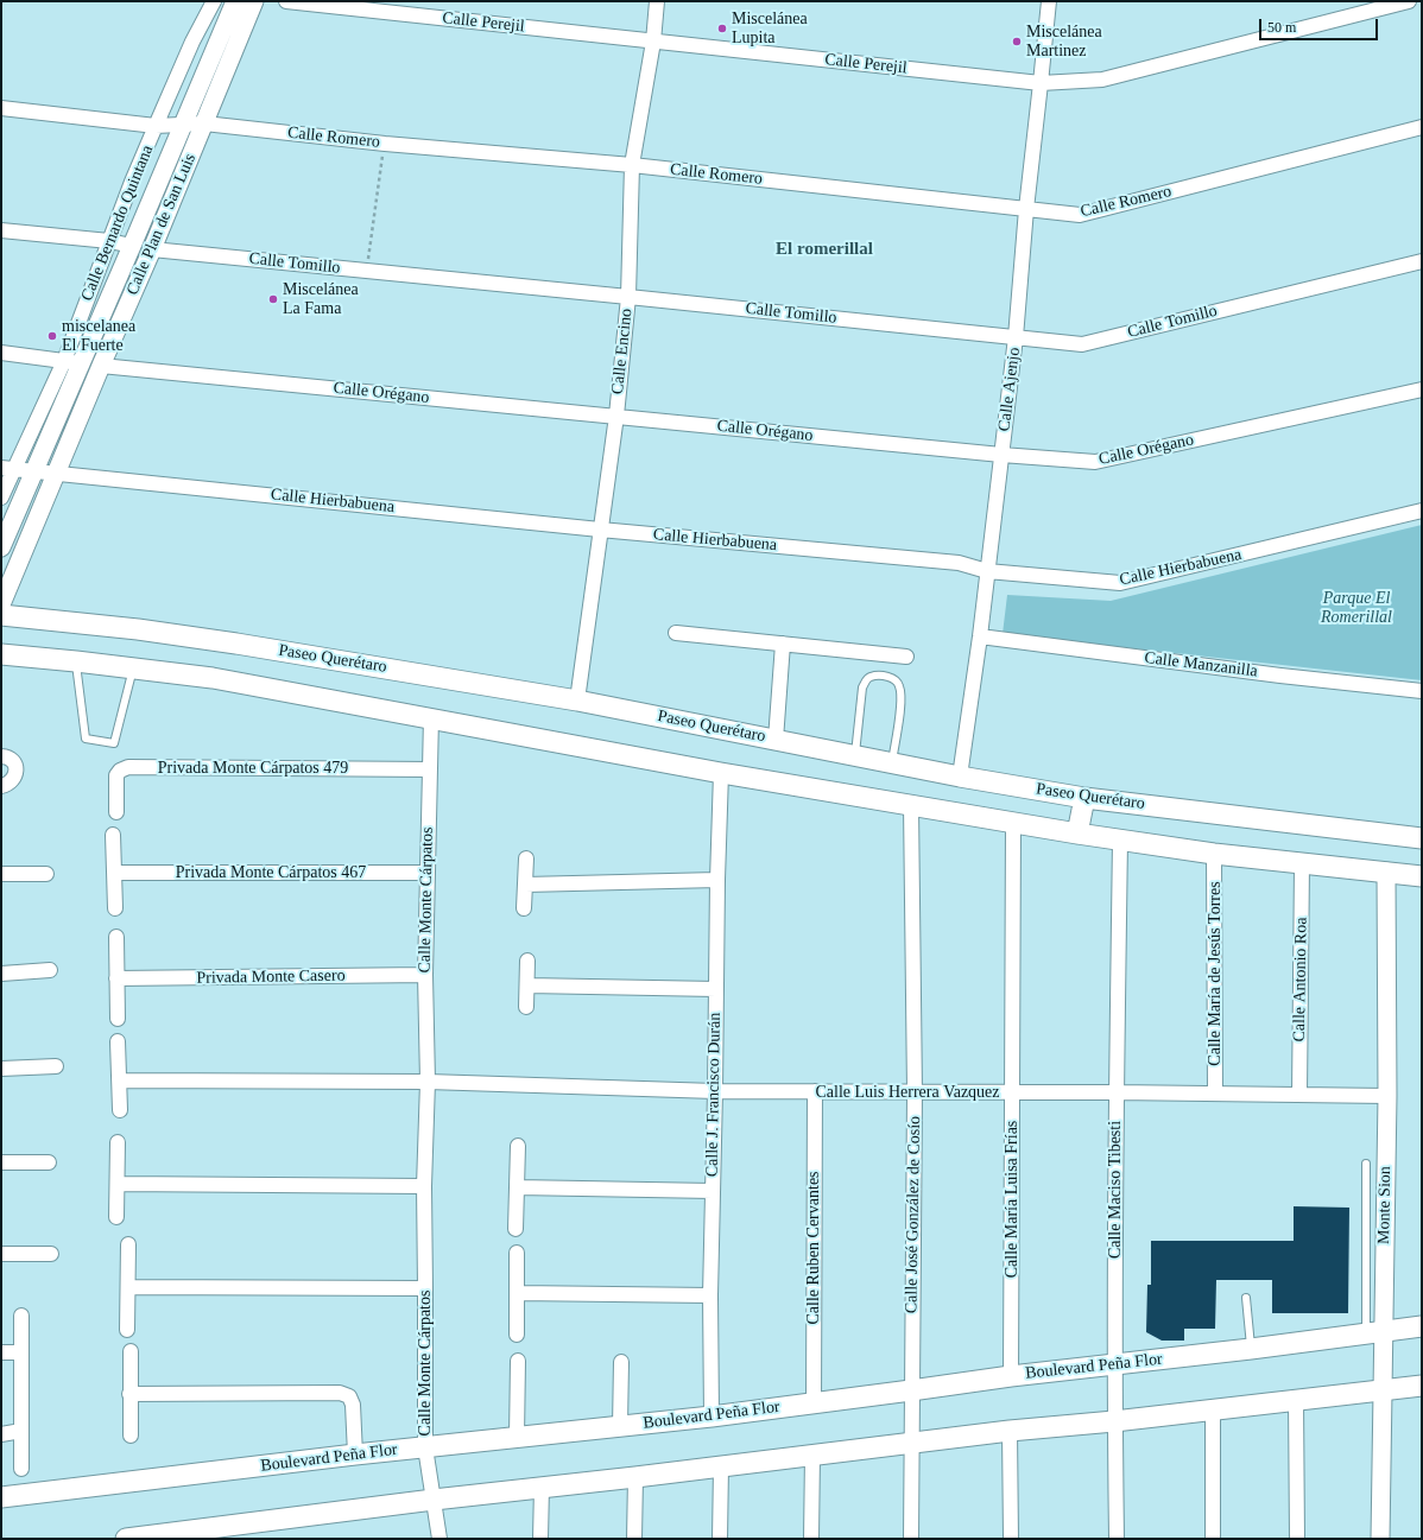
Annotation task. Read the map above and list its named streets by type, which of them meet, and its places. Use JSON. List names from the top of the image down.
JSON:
{
  "streets": {
    "main road": ["Paseo Querétaro", "Boulevard Peña Flor"],
    "street": [
      "Calle Perejil",
      "Calle Romero",
      "Calle Bernardo Quintana",
      "Calle Plan de San Luis",
      "Calle Tomillo",
      "Calle Encino",
      "Calle Ajenjo",
      "Calle Orégano",
      "Calle Hierbabuena",
      "Calle Manzanilla",
      "Privada Monte Cárpatos 479",
      "Privada Monte Cárpatos 467",
      "Calle Monte Cárpatos",
      "Calle María de Jesús Torres",
      "Privada Monte Casero",
      "Calle Antonio Roa",
      "Calle Luis Herrera Vazquez",
      "Calle J. Francisco Durán",
      "Calle Maciso Tibesti",
      "Calle María Luisa Frías",
      "Monte Sion",
      "Calle José González de Cosío",
      "Calle Ruben Cervantes"
    ]
  },
  "crossings": [
    ["Calle Perejil", "Calle Encino"],
    ["Calle Perejil", "Calle Ajenjo"],
    ["Calle Romero", "Calle Bernardo Quintana"],
    ["Calle Romero", "Calle Plan de San Luis"],
    ["Calle Romero", "Calle Encino"],
    ["Calle Romero", "Calle Ajenjo"],
    ["Calle Bernardo Quintana", "Calle Hierbabuena"],
    ["Calle Plan de San Luis", "Calle Tomillo"],
    ["Calle Plan de San Luis", "Calle Orégano"],
    ["Calle Plan de San Luis", "Calle Hierbabuena"],
    ["Calle Tomillo", "Calle Encino"],
    ["Calle Tomillo", "Calle Ajenjo"],
    ["Calle Encino", "Calle Orégano"],
    ["Calle Encino", "Calle Hierbabuena"],
    ["Calle Encino", "Paseo Querétaro"],
    ["Calle Ajenjo", "Calle Orégano"],
    ["Calle Ajenjo", "Calle Hierbabuena"],
    ["Calle Ajenjo", "Paseo Querétaro"],
    ["Calle Ajenjo", "Calle Manzanilla"],
    ["Privada Monte Cárpatos 479", "Calle Monte Cárpatos"],
    ["Privada Monte Cárpatos 467", "Calle Monte Cárpatos"],
    ["Calle Monte Cárpatos", "Privada Monte Casero"],
    ["Calle Monte Cárpatos", "Calle Luis Herrera Vazquez"],
    ["Calle Monte Cárpatos", "Boulevard Peña Flor"],
    ["Calle María de Jesús Torres", "Calle Luis Herrera Vazquez"],
    ["Calle Antonio Roa", "Calle Luis Herrera Vazquez"],
    ["Calle Luis Herrera Vazquez", "Calle J. Francisco Durán"],
    ["Calle Luis Herrera Vazquez", "Calle Maciso Tibesti"],
    ["Calle Luis Herrera Vazquez", "Calle María Luisa Frías"],
    ["Calle Luis Herrera Vazquez", "Monte Sion"],
    ["Calle Luis Herrera Vazquez", "Calle José González de Cosío"],
    ["Calle Luis Herrera Vazquez", "Calle Ruben Cervantes"],
    ["Calle J. Francisco Durán", "Boulevard Peña Flor"],
    ["Calle Maciso Tibesti", "Boulevard Peña Flor"],
    ["Calle María Luisa Frías", "Boulevard Peña Flor"],
    ["Monte Sion", "Boulevard Peña Flor"],
    ["Calle José González de Cosío", "Boulevard Peña Flor"],
    ["Calle Ruben Cervantes", "Boulevard Peña Flor"]
  ],
  "districts": ["El romerillal"],
  "parks": ["Parque El Romerillal"],
  "places": [
    "Miscelánea Lupita",
    "Miscelánea Martinez",
    "Miscelánea La Fama",
    "miscelanea El Fuerte"
  ],
  "scale_bar": "50 m"
}
